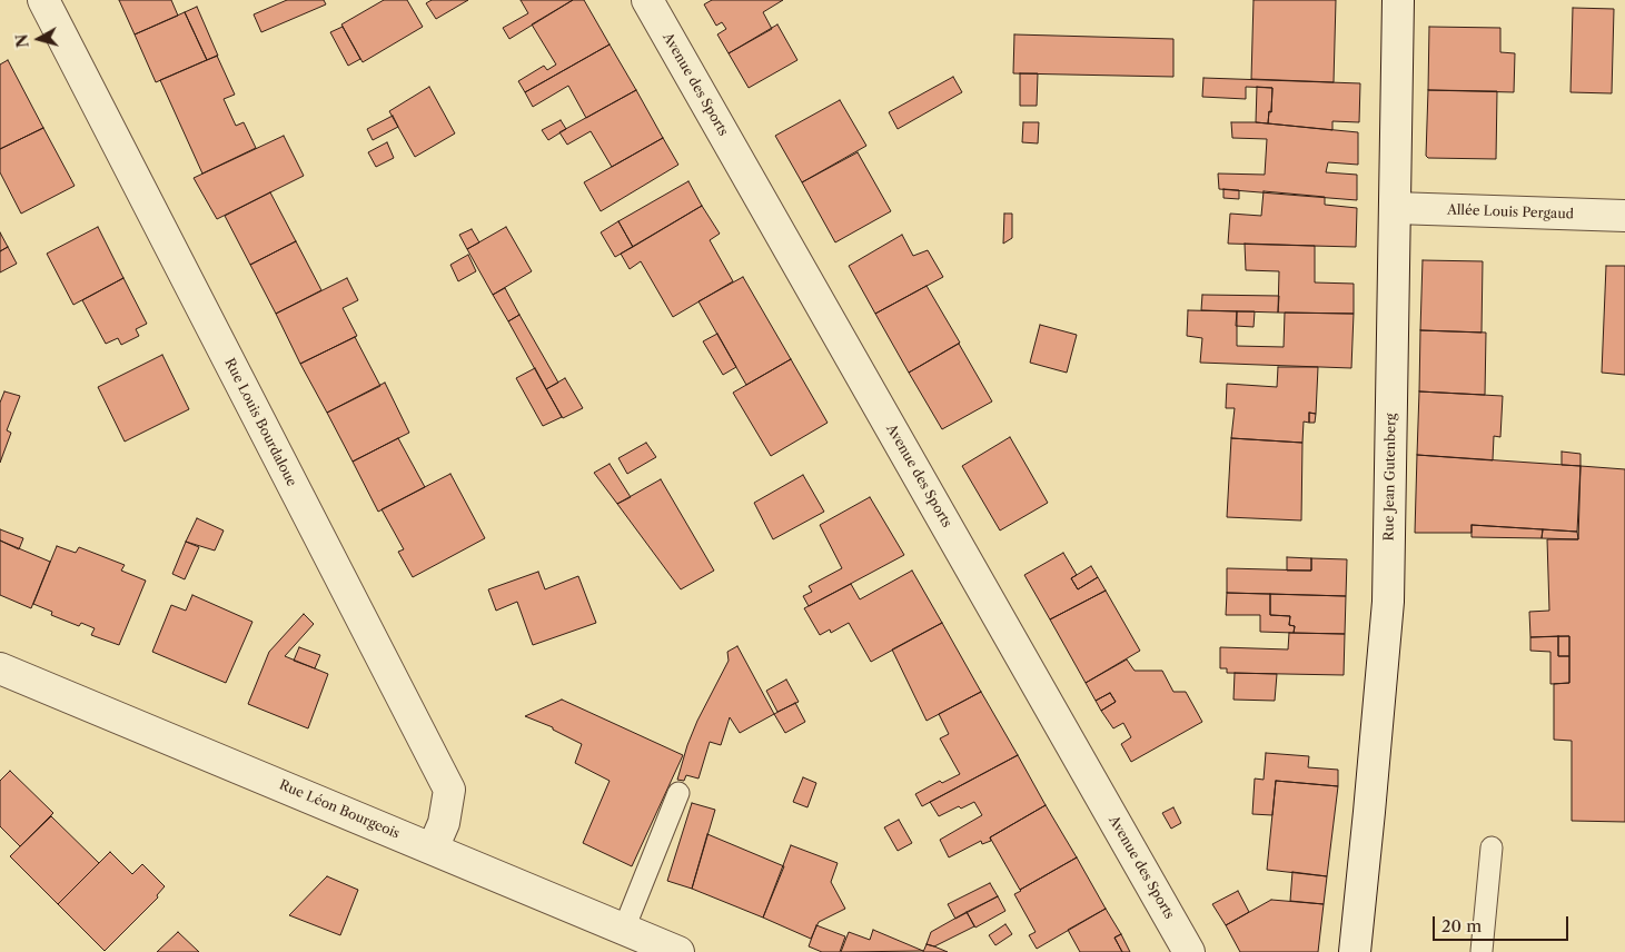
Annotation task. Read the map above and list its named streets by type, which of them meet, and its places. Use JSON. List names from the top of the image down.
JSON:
{
  "streets": {
    "street": [
      "Avenue des Sports",
      "Allée Louis Pergaud",
      "Rue Louis Bourdaloue",
      "Rue Jean Gutenberg",
      "Rue Léon Bourgeois"
    ]
  },
  "crossings": [
    ["Allée Louis Pergaud", "Rue Jean Gutenberg"],
    ["Rue Louis Bourdaloue", "Rue Léon Bourgeois"]
  ],
  "scale_bar": "20 m",
  "north": "left"
}
